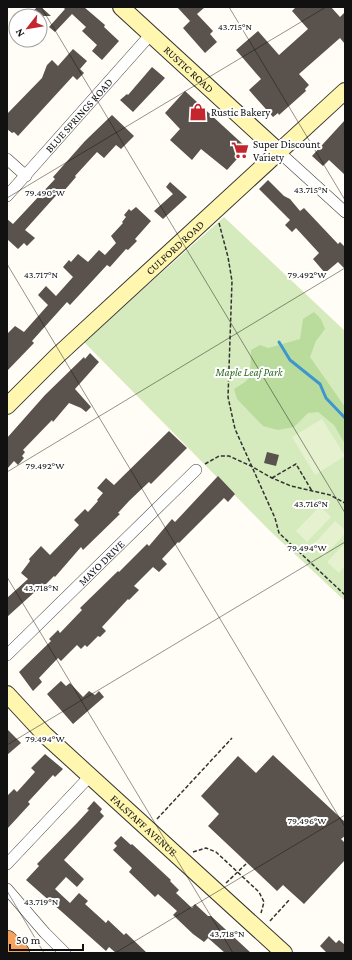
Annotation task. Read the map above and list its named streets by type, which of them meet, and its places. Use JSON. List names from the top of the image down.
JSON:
{
  "streets": {
    "street": [
      "RUSTIC ROAD",
      "BLUE SPRINGS ROAD",
      "CULFORD ROAD",
      "MAYO DRIVE",
      "FALSTAFF AVENUE"
    ]
  },
  "crossings": [
    ["RUSTIC ROAD", "BLUE SPRINGS ROAD"],
    ["RUSTIC ROAD", "CULFORD ROAD"]
  ],
  "parks": ["Maple Leaf Park"],
  "places": {
    "shop": ["Rustic Bakery"],
    "supermarket": ["Super Discount Variety"]
  },
  "scale_bar": "50 m",
  "north": "bottom left",
  "coordinates": [
    "43.715°N",
    "79.490°W",
    "79.492°W",
    "43.717°N",
    "43.716°N",
    "79.494°W",
    "43.718°N",
    "79.496°W",
    "43.719°N"
  ]
}
